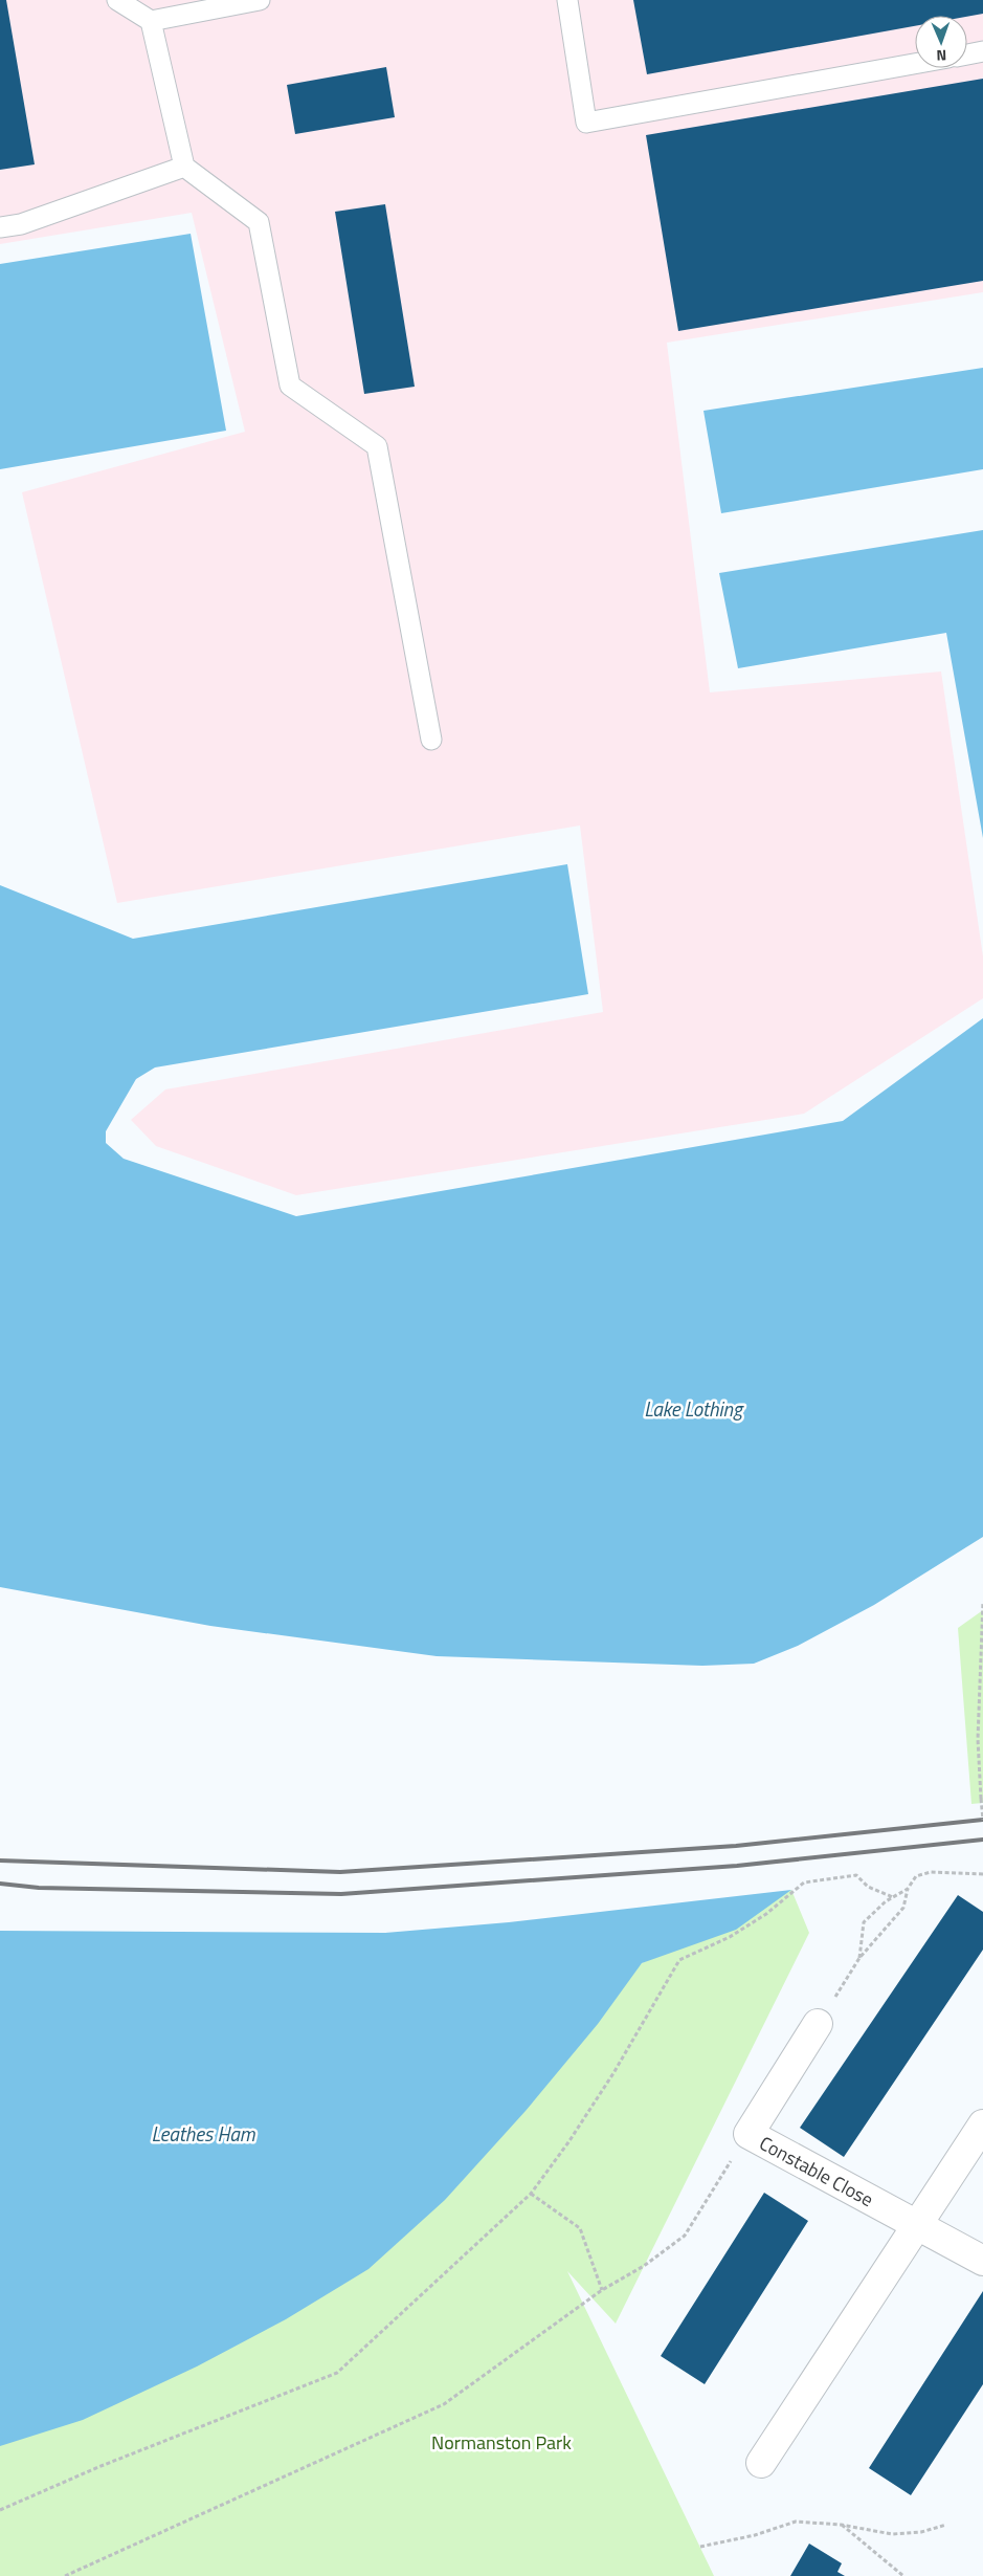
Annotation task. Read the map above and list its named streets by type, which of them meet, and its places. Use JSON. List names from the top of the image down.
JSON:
{
  "streets": {
    "street": ["Constable Close"]
  },
  "water": ["Lake Lothing", "Leathes Ham"],
  "parks": ["Normanston Park"],
  "north": "bottom"
}
